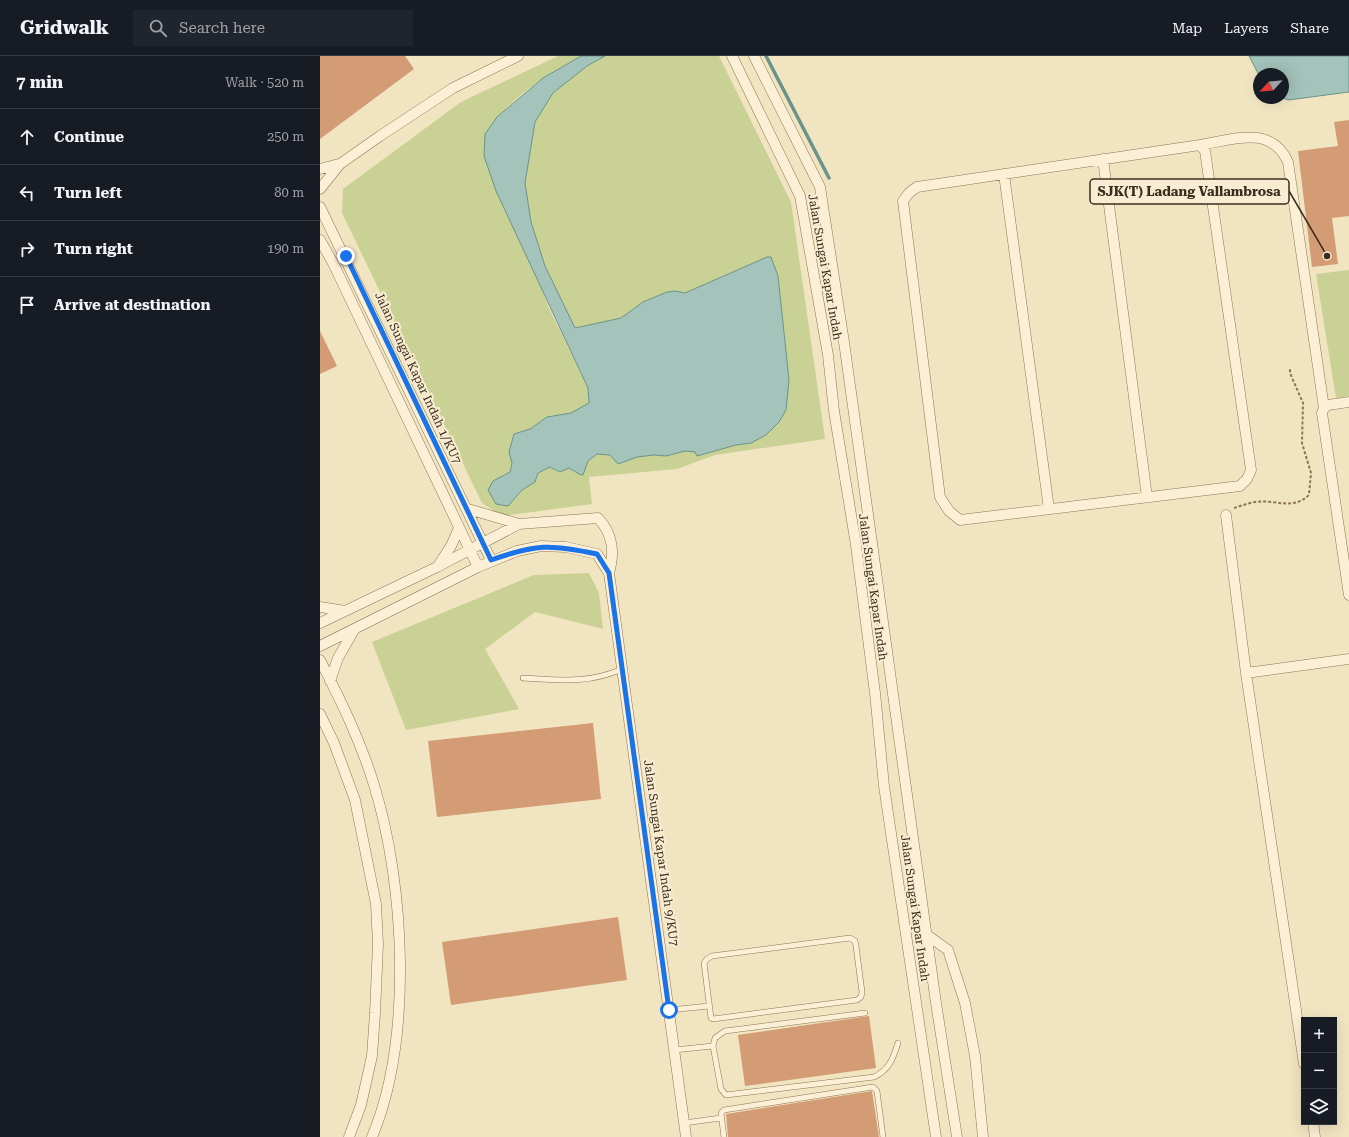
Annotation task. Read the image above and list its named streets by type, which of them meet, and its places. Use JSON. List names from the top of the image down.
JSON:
{
  "streets": {
    "street": ["Jalan Sungai Kapar Indah", "Jalan Sungai Kapar Indah 1/KU7", "Jalan Sungai Kapar Indah 9/KU7"]
  },
  "places": ["SJK(T) Ladang Vallambrosa"],
  "north": "bottom left",
  "page": {
    "header": "Gridwalk",
    "search": "Search here",
    "nav": ["Map", "Layers", "Share"],
    "heading": ["7 min", "Walk · 520 m"],
    "list": [
      ["Continue", "250 m"],
      ["Turn left", "80 m"],
      ["Turn right", "190 m"],
      "Arrive at destination"
    ],
    "map_buttons": ["+", "−"]
  }
}
